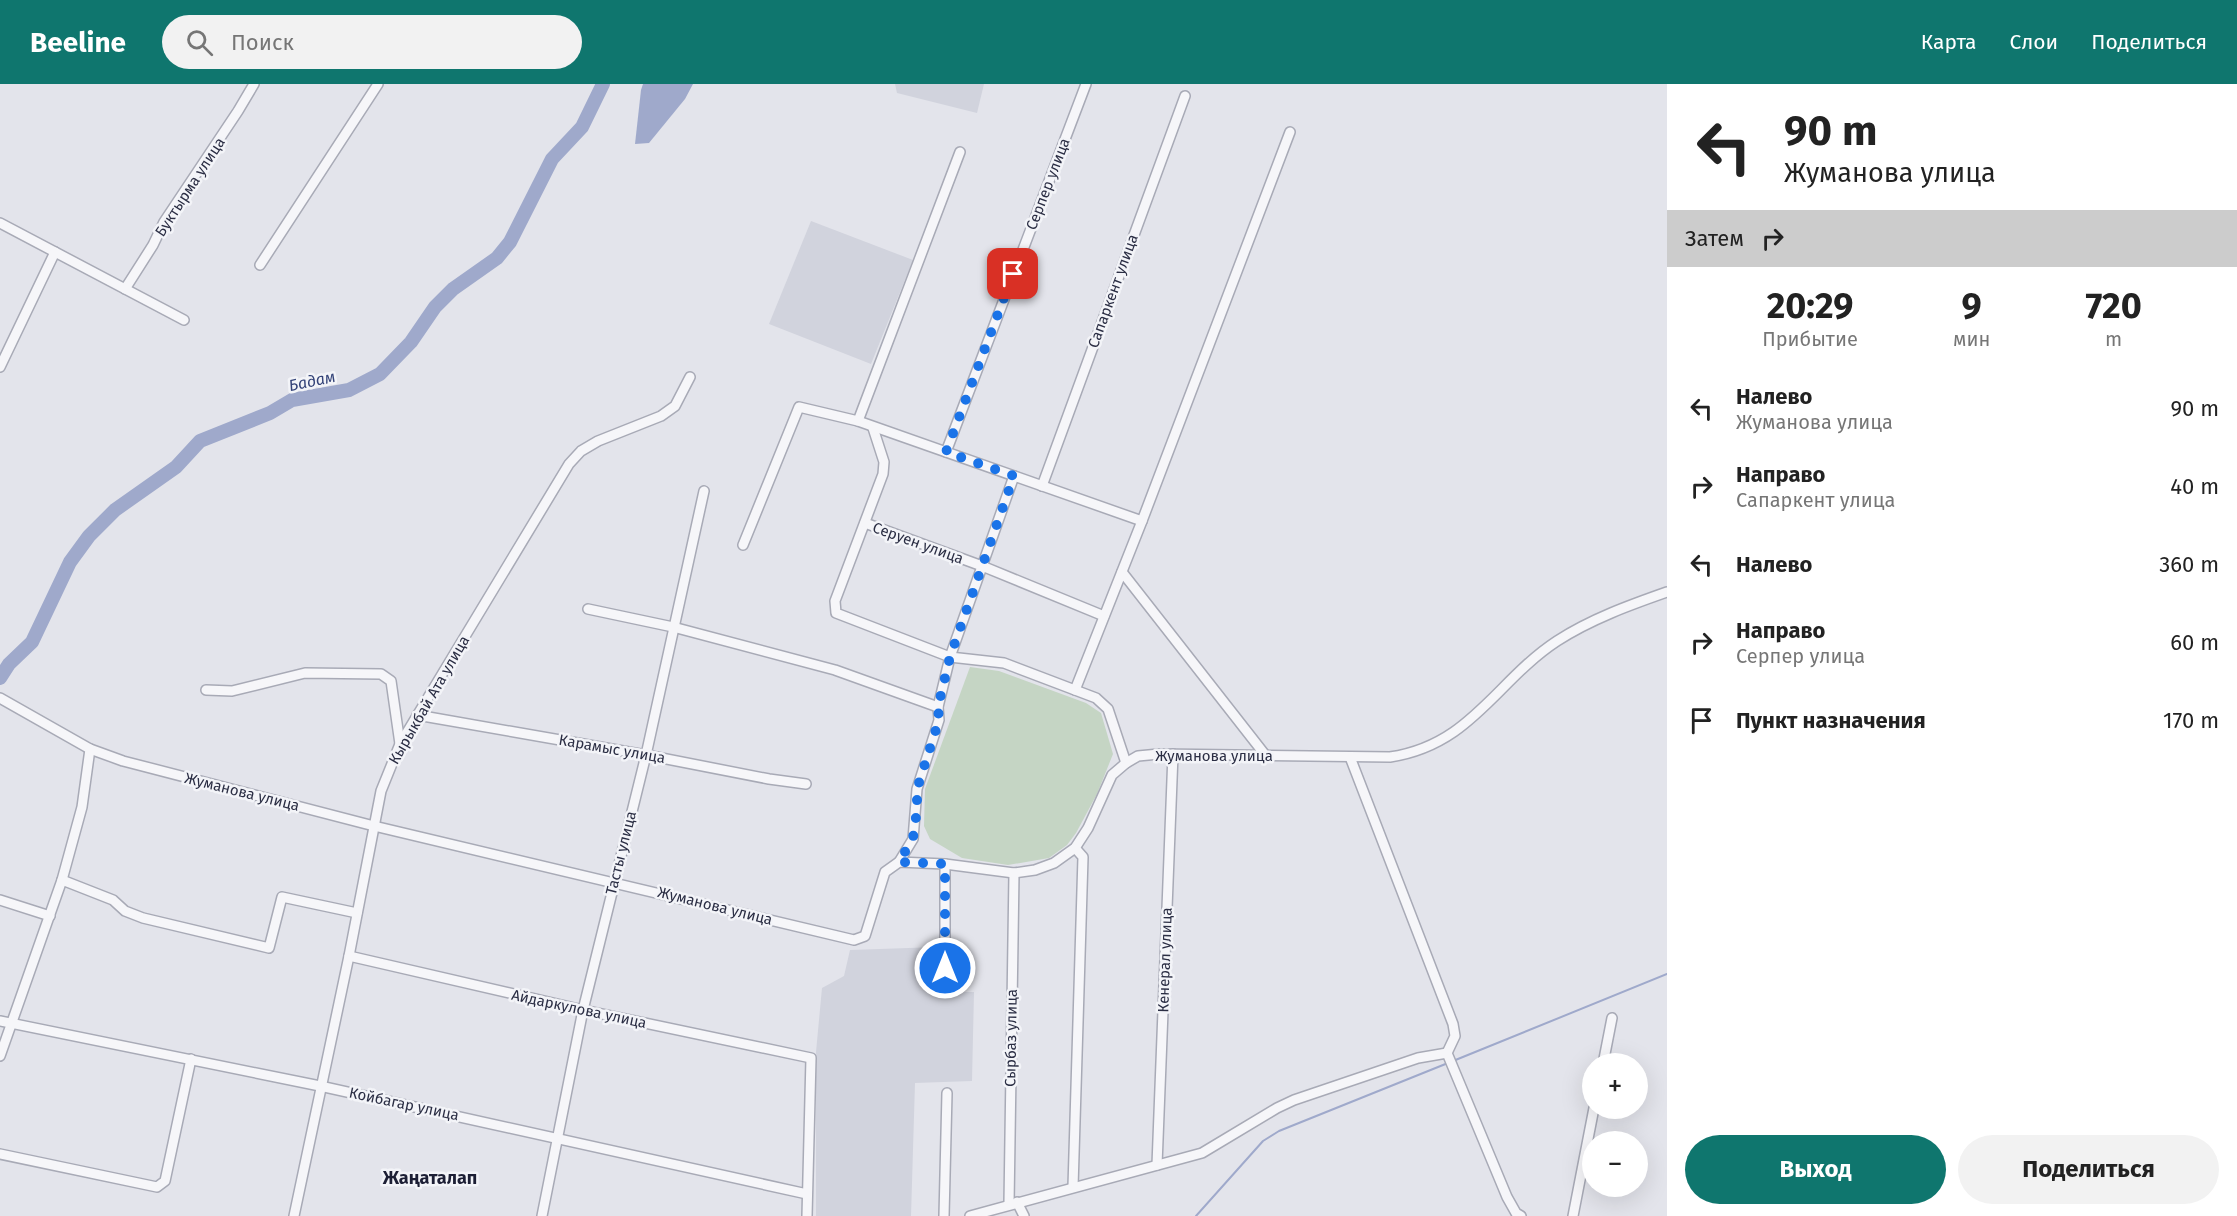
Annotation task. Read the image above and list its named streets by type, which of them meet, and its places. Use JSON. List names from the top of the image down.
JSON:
{
  "streets": {
    "street": [
      "Серпер улица",
      "Буктырма улица",
      "Сапаркент улица",
      "Серуен улица",
      "Кырыкбай Ата улица",
      "Карамыс улица",
      "Жуманова улица",
      "Тасты улица",
      "Кенерал улица",
      "Айдаркулова улица",
      "Сырбаз улица",
      "Койбагар улица"
    ]
  },
  "crossings": [
    ["Кырыкбай Ата улица", "Карамыс улица"],
    ["Кырыкбай Ата улица", "Жуманова улица"],
    ["Кырыкбай Ата улица", "Айдаркулова улица"],
    ["Кырыкбай Ата улица", "Койбагар улица"],
    ["Карамыс улица", "Тасты улица"],
    ["Жуманова улица", "Тасты улица"],
    ["Жуманова улица", "Кенерал улица"],
    ["Тасты улица", "Айдаркулова улица"],
    ["Тасты улица", "Койбагар улица"],
    ["Айдаркулова улица", "Койбагар улица"]
  ],
  "districts": ["Жаңаталап"],
  "water": ["Бадам"],
  "page": {
    "header": "Beeline",
    "search": "Поиск",
    "nav": ["Карта", "Слои", "Поделиться"],
    "turn": ["90 m", "Жуманова улица"],
    "then": "Затем",
    "eta": [
      "20:29",
      "Прибытие",
      "9",
      "мин",
      "720",
      "m"
    ],
    "list": [
      {
        "name": "Налево",
        "note": "Жуманова улица",
        "value": "90 m"
      },
      {
        "name": "Направо",
        "note": "Сапаркент улица",
        "value": "40 m"
      },
      {
        "name": "Налево",
        "value": "360 m"
      },
      {
        "name": "Направо",
        "note": "Серпер улица",
        "value": "60 m"
      },
      {
        "name": "Пункт назначения",
        "value": "170 m"
      }
    ],
    "map_buttons": ["+", "−"],
    "buttons": ["Выход", "Поделиться"]
  }
}
